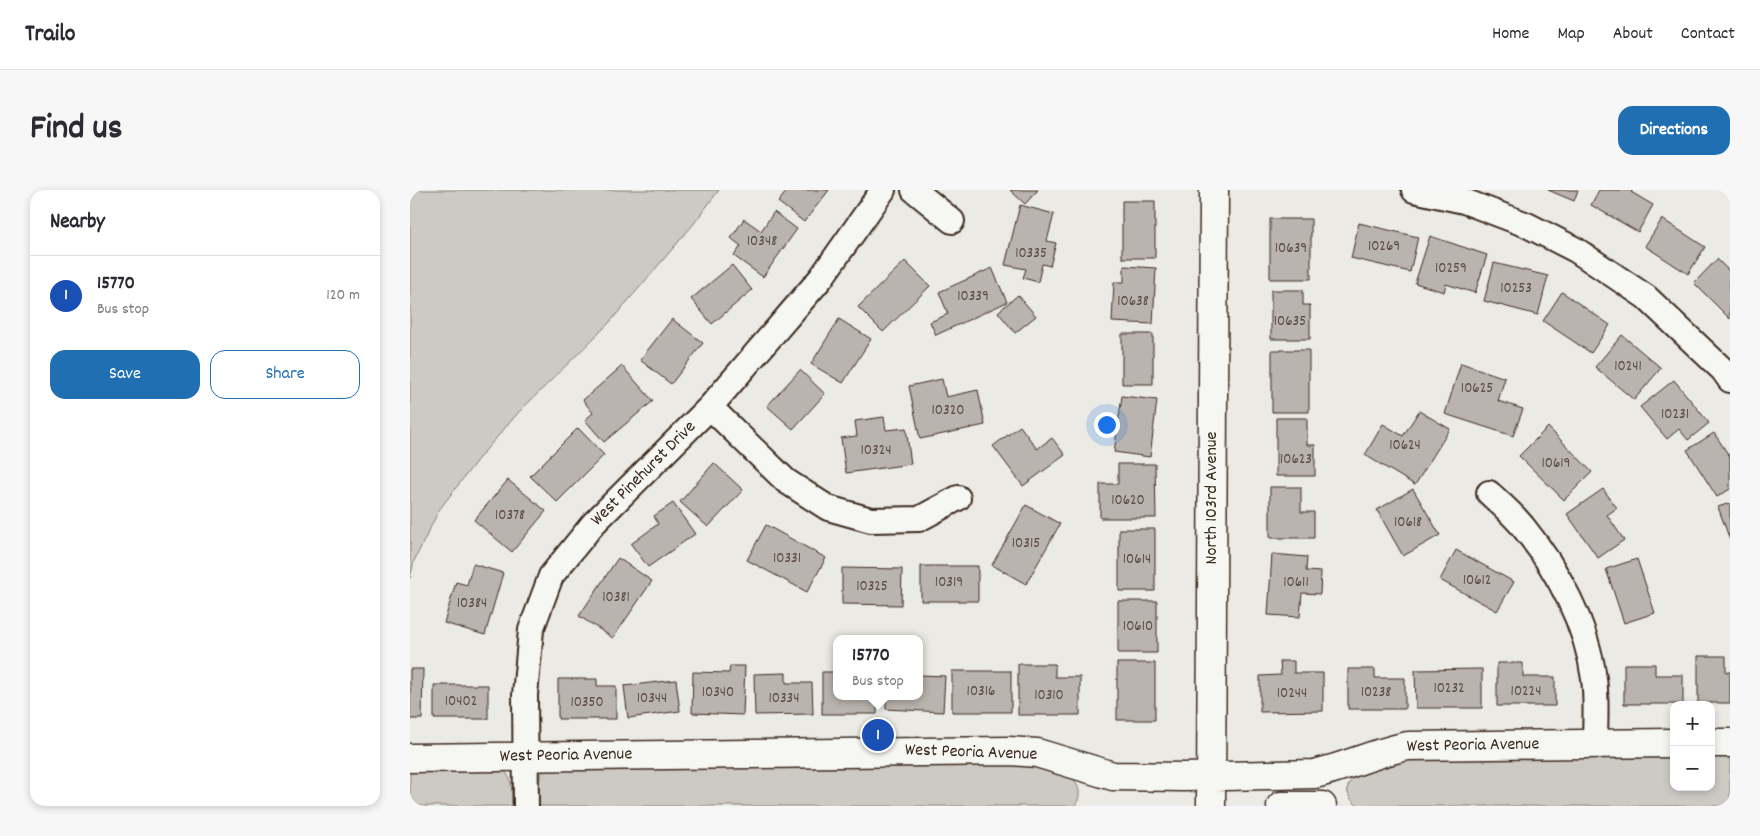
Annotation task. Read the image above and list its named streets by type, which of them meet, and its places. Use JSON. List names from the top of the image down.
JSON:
{
  "streets": {
    "street": ["West Pinehurst Drive", "North 103rd Avenue", "West Peoria Avenue"]
  },
  "crossings": [
    ["West Pinehurst Drive", "West Peoria Avenue"],
    ["North 103rd Avenue", "West Peoria Avenue"]
  ],
  "house_numbers": [
    "10348",
    "10269",
    "10639",
    "10335",
    "10259",
    "10253",
    "10339",
    "10638",
    "10635",
    "10241",
    "10625",
    "10320",
    "10231",
    "10624",
    "10324",
    "10623",
    "10619",
    "10620",
    "10378",
    "10618",
    "10315",
    "10331",
    "10614",
    "10612",
    "10319",
    "10611",
    "10325",
    "10381",
    "10384",
    "10610",
    "10232",
    "10316",
    "10224",
    "10340",
    "10238",
    "10244",
    "10310",
    "10344",
    "10334",
    "10402",
    "10350"
  ],
  "page": {
    "header": "Trailo",
    "nav": [
      "Home",
      "Map",
      "About",
      "Contact"
    ],
    "title": "Find us",
    "buttons": [
      "Directions",
      ["Save", "Share"]
    ],
    "heading": "Nearby",
    "list": [
      {
        "mark": "1",
        "name": "15770",
        "note": "Bus stop",
        "value": "120 m"
      }
    ],
    "popup": ["15770", "Bus stop"],
    "map_buttons": ["+", "−"],
    "pins": "1"
  }
}
